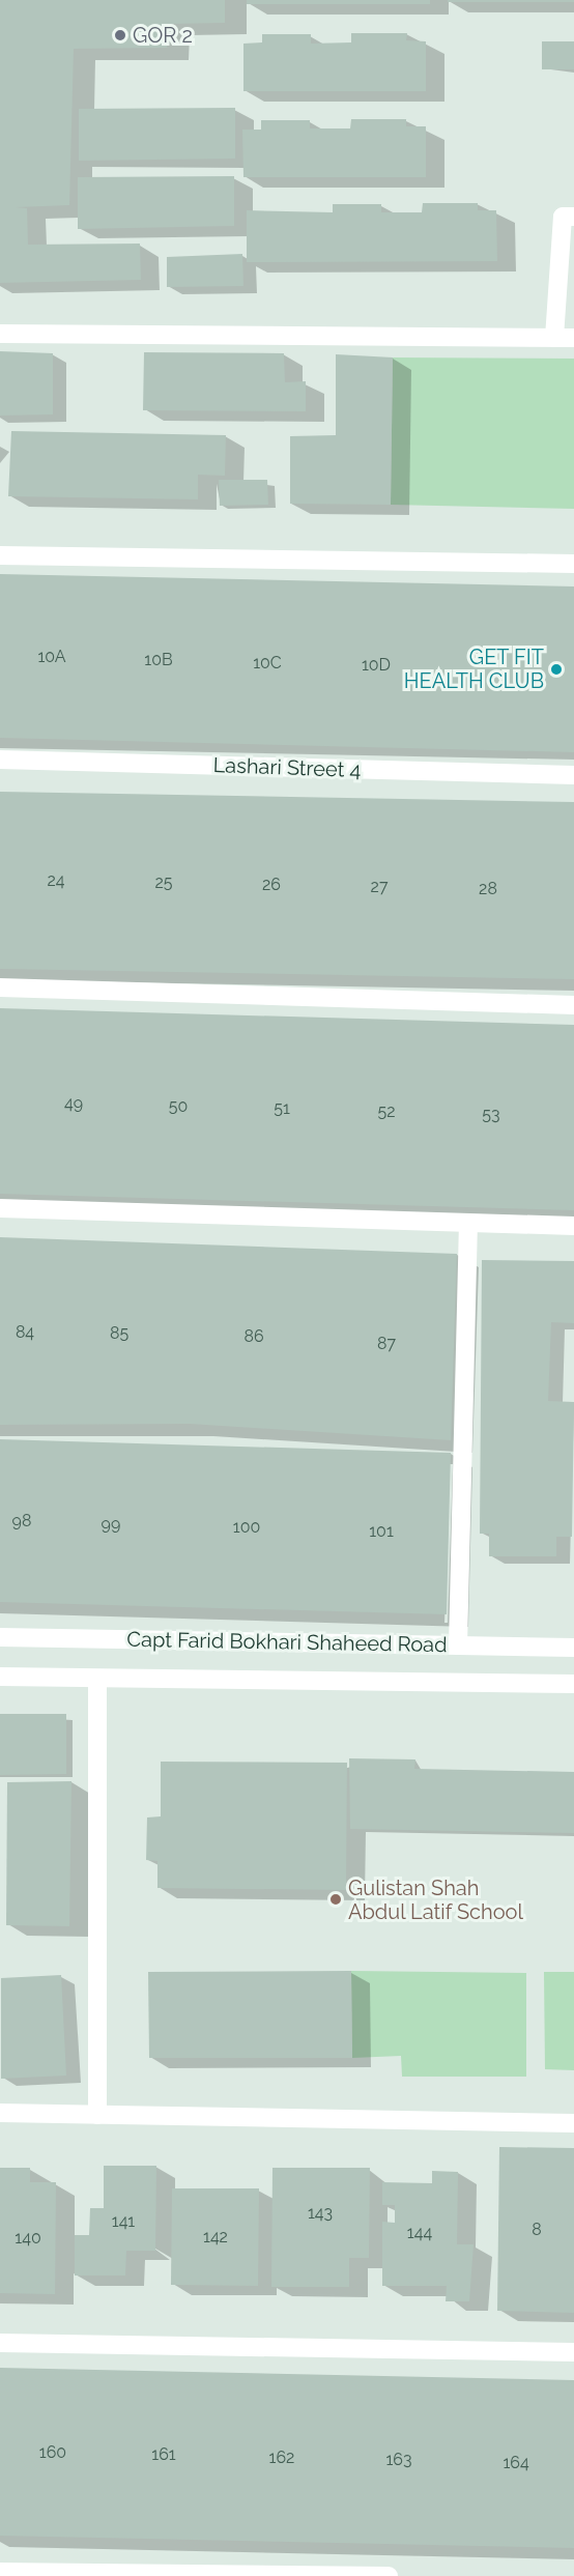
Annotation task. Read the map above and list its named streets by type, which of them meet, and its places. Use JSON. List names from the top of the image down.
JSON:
{
  "streets": {
    "street": ["Lashari Street 4", "Capt Farid Bokhari Shaheed Road"]
  },
  "places": ["GOR 2", "GET FIT HEALTH CLUB", "Gulistan Shah Abdul Latif School"],
  "house_numbers": [
    "10A",
    "10B",
    "10C",
    "10D",
    "24",
    "25",
    "26",
    "27",
    "28",
    "49",
    "50",
    "51",
    "52",
    "53",
    "84",
    "85",
    "86",
    "87",
    "98",
    "99",
    "100",
    "101",
    "143",
    "141",
    "8",
    "144",
    "142",
    "140",
    "160",
    "161",
    "162",
    "163",
    "164"
  ]
}
